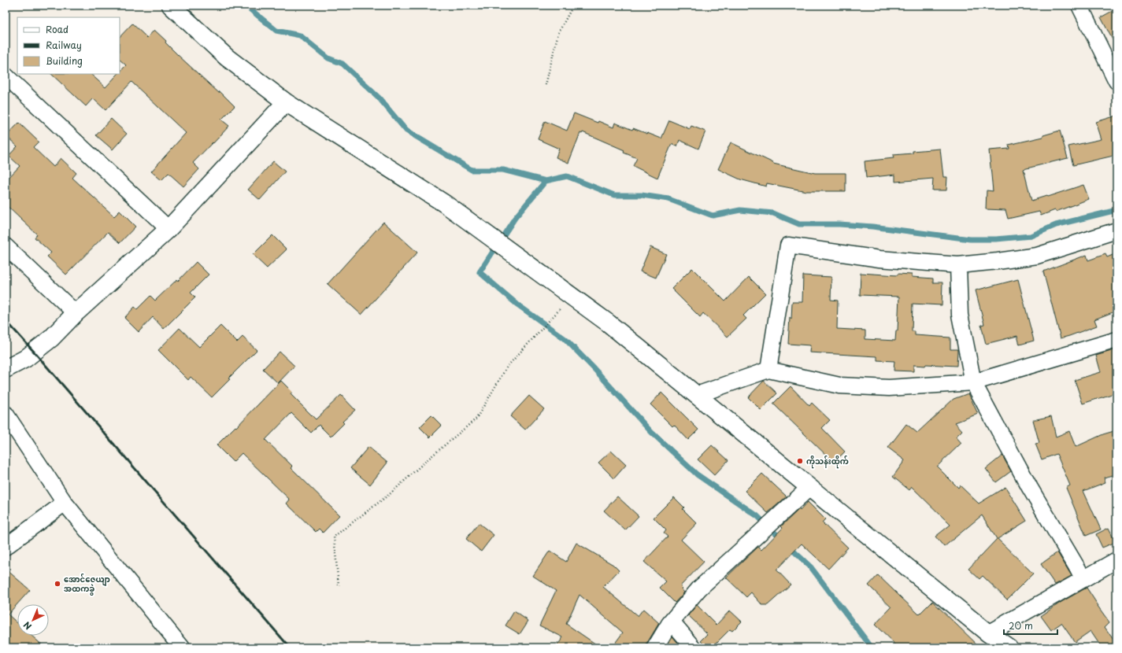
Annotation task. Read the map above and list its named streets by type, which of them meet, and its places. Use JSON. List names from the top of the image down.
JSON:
{
  "places": ["ကိုသန်းထိုက်", "အောင်ဇေယျာ အထကခွဲ"],
  "legend": ["Road", "Railway", "Building"],
  "scale_bar": "20 m",
  "north": "bottom left"
}
